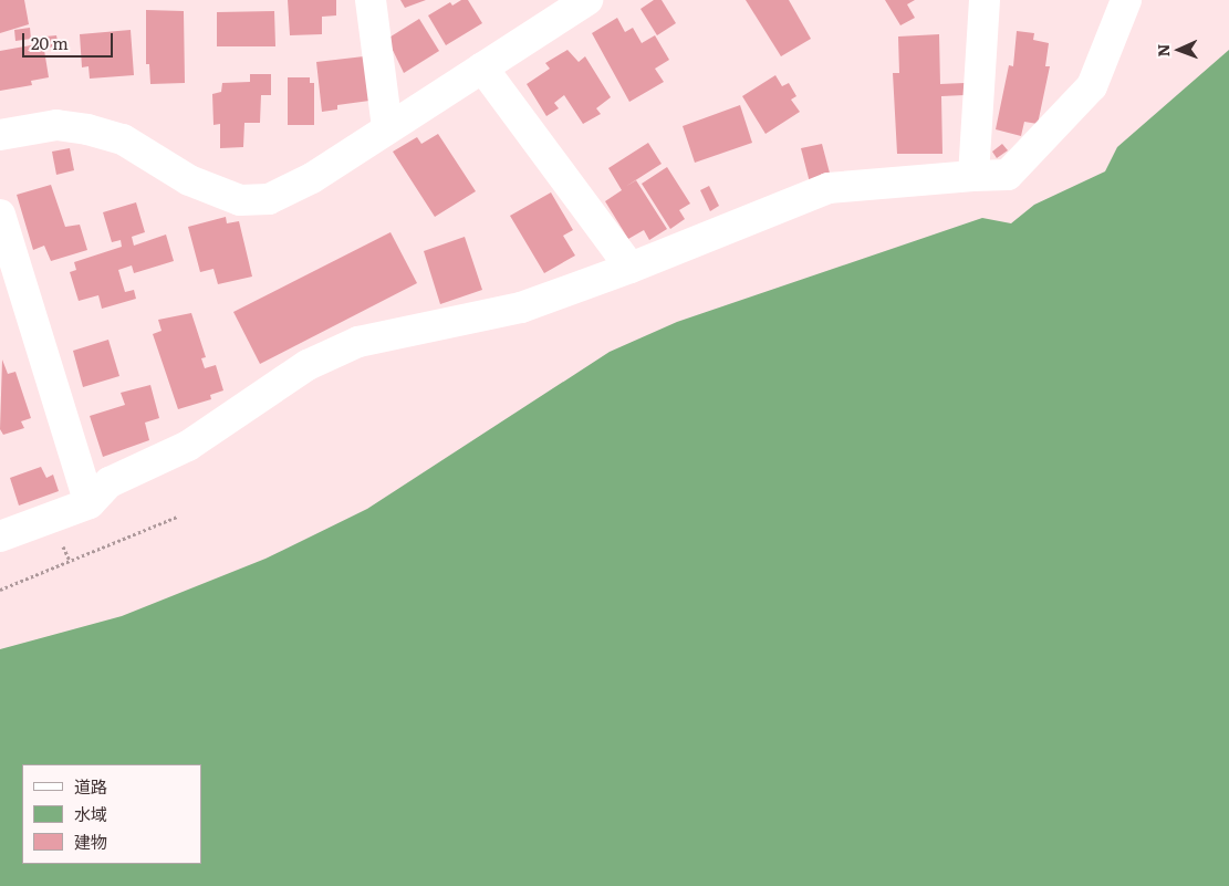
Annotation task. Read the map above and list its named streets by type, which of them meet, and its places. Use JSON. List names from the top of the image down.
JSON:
{
  "legend": ["道路", "水域", "建物"],
  "scale_bar": "20 m",
  "north": "left"
}
